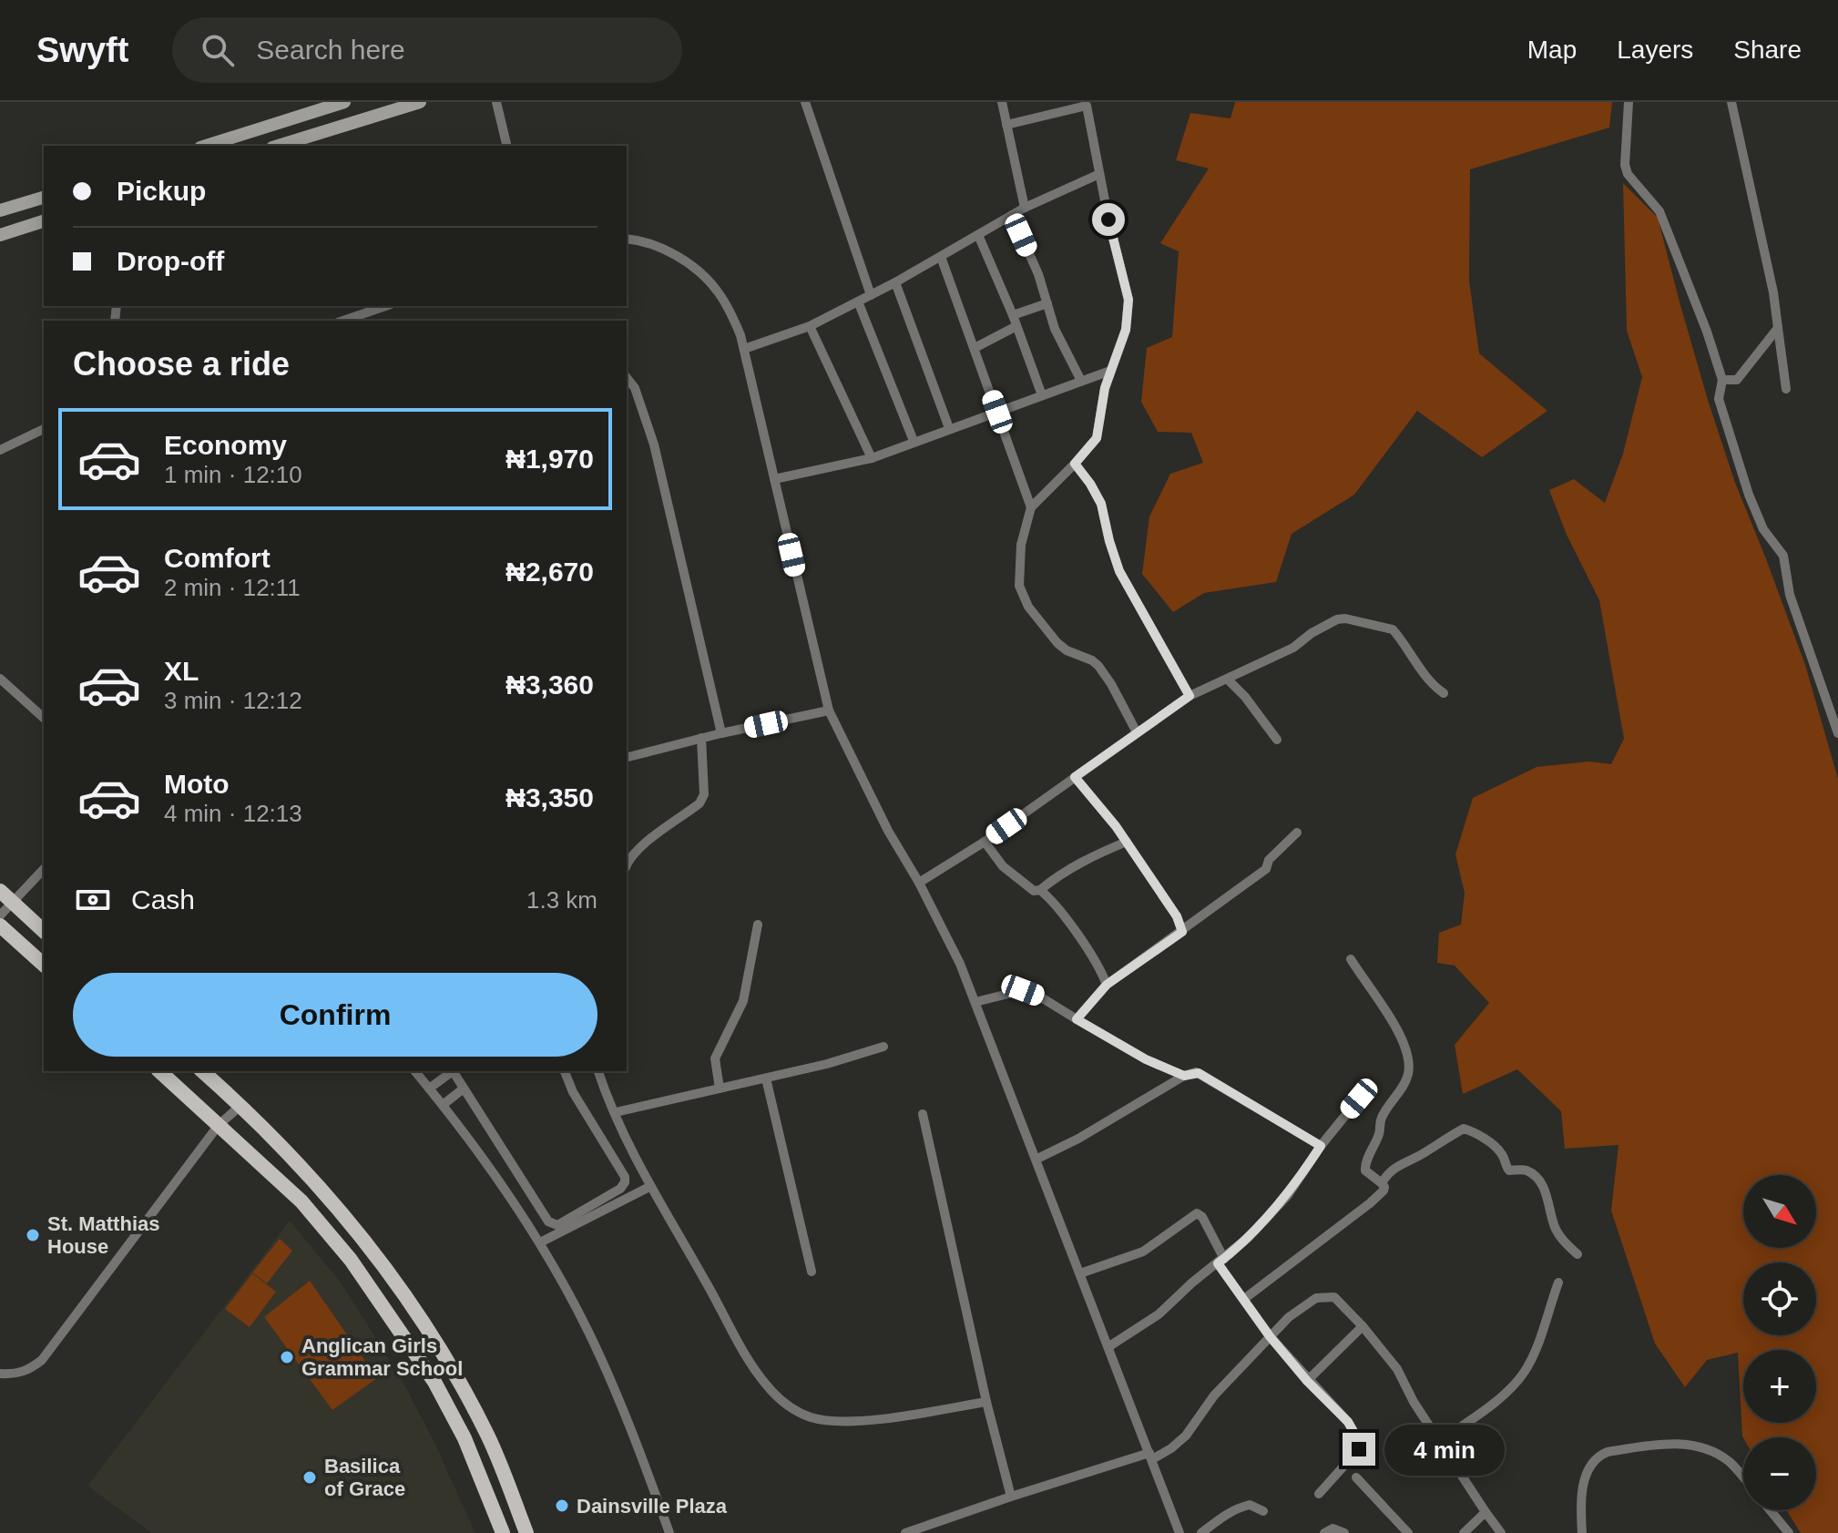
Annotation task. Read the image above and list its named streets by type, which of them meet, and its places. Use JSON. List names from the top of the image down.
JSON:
{
  "places": [
    "St. Matthias House",
    "Anglican Girls Grammar School",
    "Basilica of Grace",
    "Dainsville Plaza"
  ],
  "north": "bottom right",
  "page": {
    "header": "Swyft",
    "search": "Search here",
    "nav": ["Map", "Layers", "Share"],
    "banner": ["Pickup", "Drop-off"],
    "heading": "Choose a ride",
    "list": [
      {
        "name": "Economy",
        "note": "1 min · 12:10",
        "value": "₦1,970"
      },
      {
        "name": "Comfort",
        "note": "2 min · 12:11",
        "value": "₦2,670"
      },
      {
        "name": "XL",
        "note": "3 min · 12:12",
        "value": "₦3,360"
      },
      {
        "name": "Moto",
        "note": "4 min · 12:13",
        "value": "₦3,350"
      }
    ],
    "pay": ["Cash", "1.3 km"],
    "buttons": "Confirm",
    "map_buttons": ["+", "−"],
    "bubble": "4 min"
  }
}
